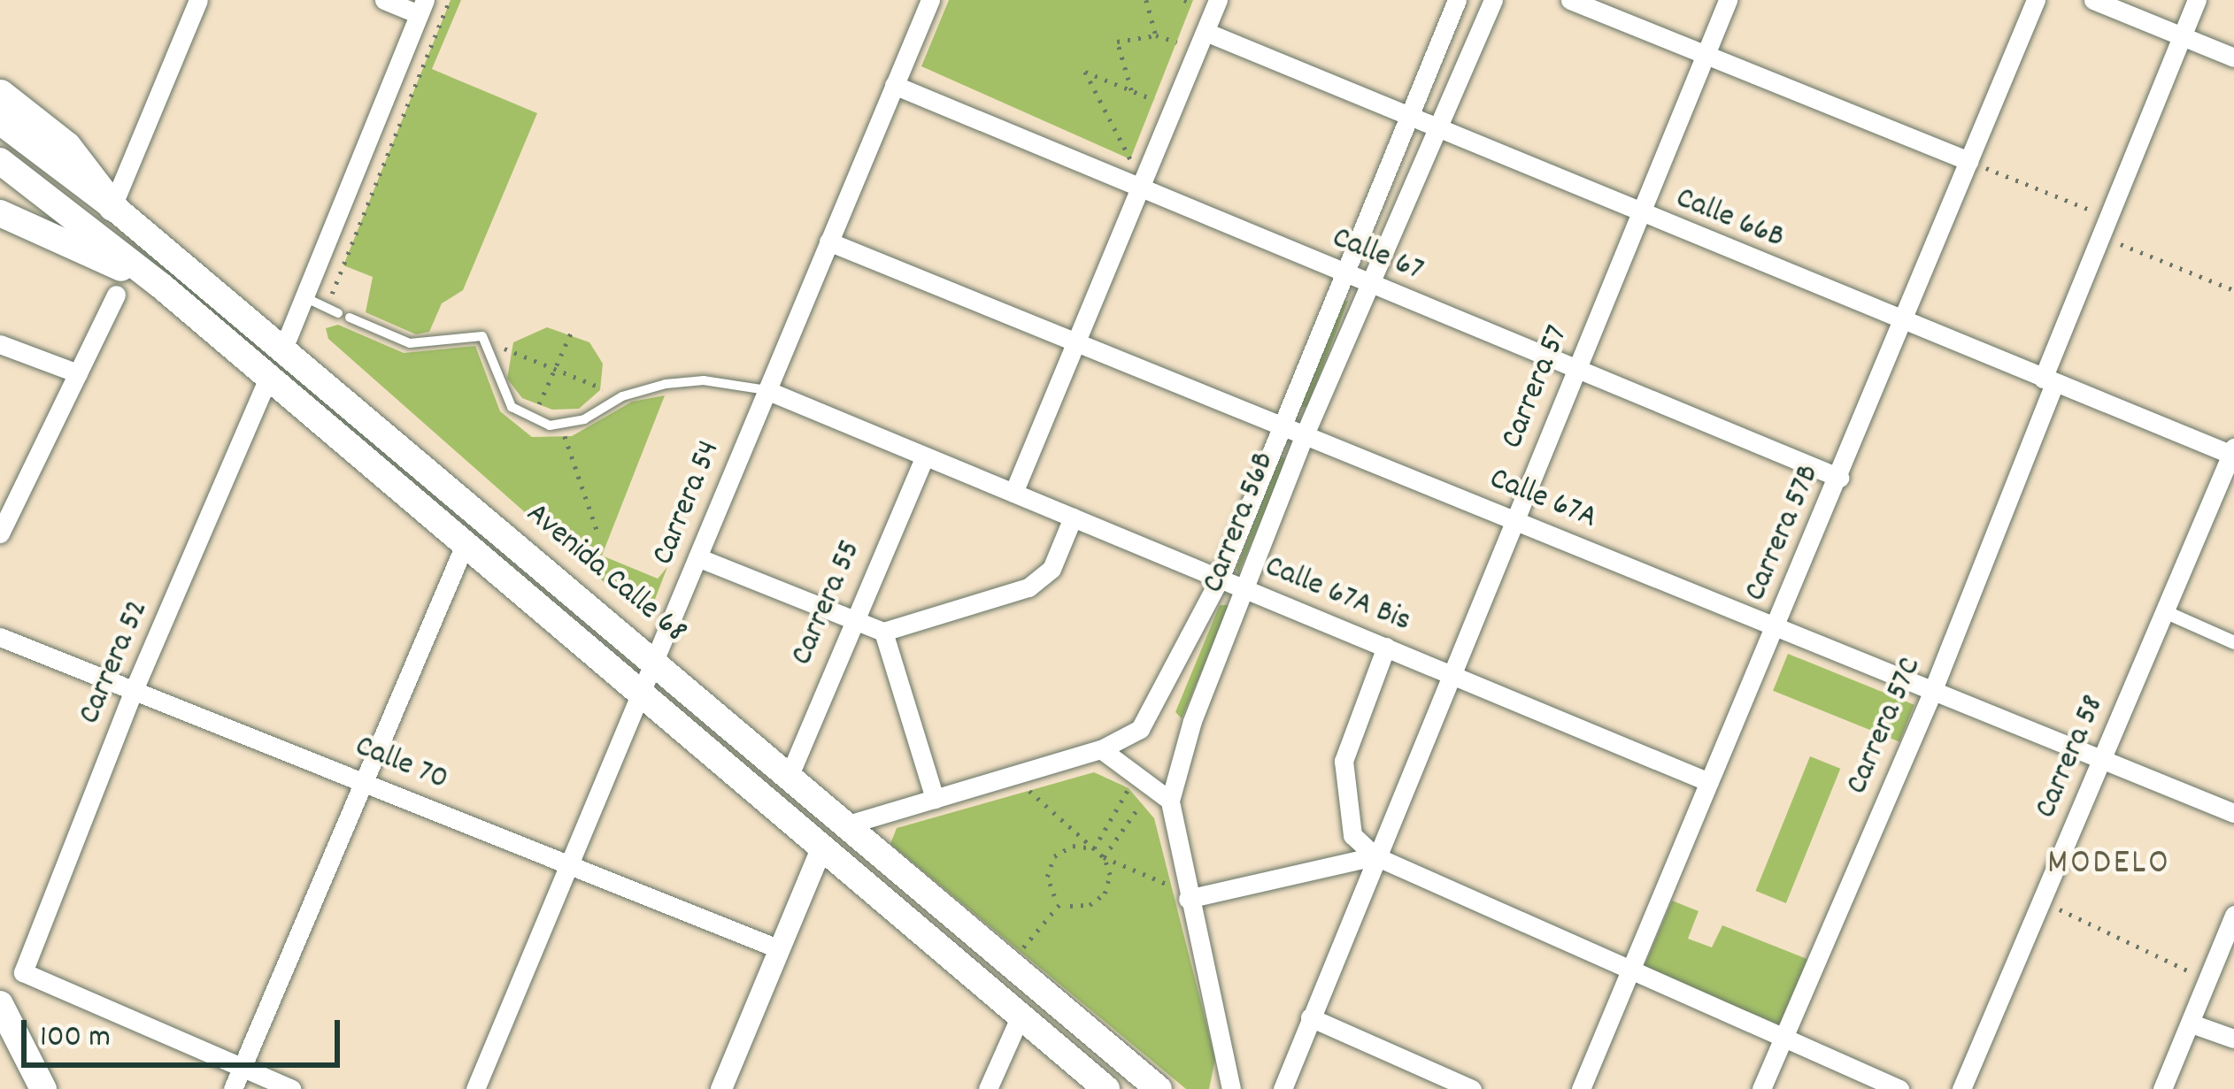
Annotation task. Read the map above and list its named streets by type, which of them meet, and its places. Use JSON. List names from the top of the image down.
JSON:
{
  "streets": {
    "main road": ["Avenida Calle 68"],
    "street": [
      "Calle 66B",
      "Calle 67",
      "Carrera 57",
      "Calle 67A",
      "Carrera 54",
      "Carrera 56B",
      "Carrera 57B",
      "Calle 67A Bis",
      "Carrera 55",
      "Carrera 52",
      "Carrera 57C",
      "Carrera 58",
      "Calle 70"
    ]
  },
  "crossings": [
    ["Calle 66B", "Carrera 57"],
    ["Calle 66B", "Carrera 56B"],
    ["Calle 66B", "Carrera 57B"],
    ["Calle 66B", "Carrera 57C"],
    ["Calle 66B", "Carrera 58"],
    ["Calle 67", "Carrera 57"],
    ["Calle 67", "Carrera 54"],
    ["Calle 67", "Carrera 56B"],
    ["Calle 67", "Carrera 57B"],
    ["Carrera 57", "Calle 67A"],
    ["Carrera 57", "Calle 67A Bis"],
    ["Calle 67A", "Carrera 54"],
    ["Calle 67A", "Carrera 56B"],
    ["Calle 67A", "Carrera 57B"],
    ["Calle 67A", "Carrera 57C"],
    ["Calle 67A", "Carrera 58"],
    ["Carrera 54", "Avenida Calle 68"],
    ["Carrera 54", "Calle 67A Bis"],
    ["Carrera 54", "Calle 70"],
    ["Carrera 56B", "Avenida Calle 68"],
    ["Carrera 56B", "Calle 67A Bis"],
    ["Carrera 57B", "Calle 67A Bis"],
    ["Avenida Calle 68", "Carrera 55"],
    ["Avenida Calle 68", "Carrera 52"],
    ["Calle 67A Bis", "Carrera 55"],
    ["Carrera 52", "Calle 70"]
  ],
  "districts": ["MODELO"],
  "scale_bar": "100 m"
}
